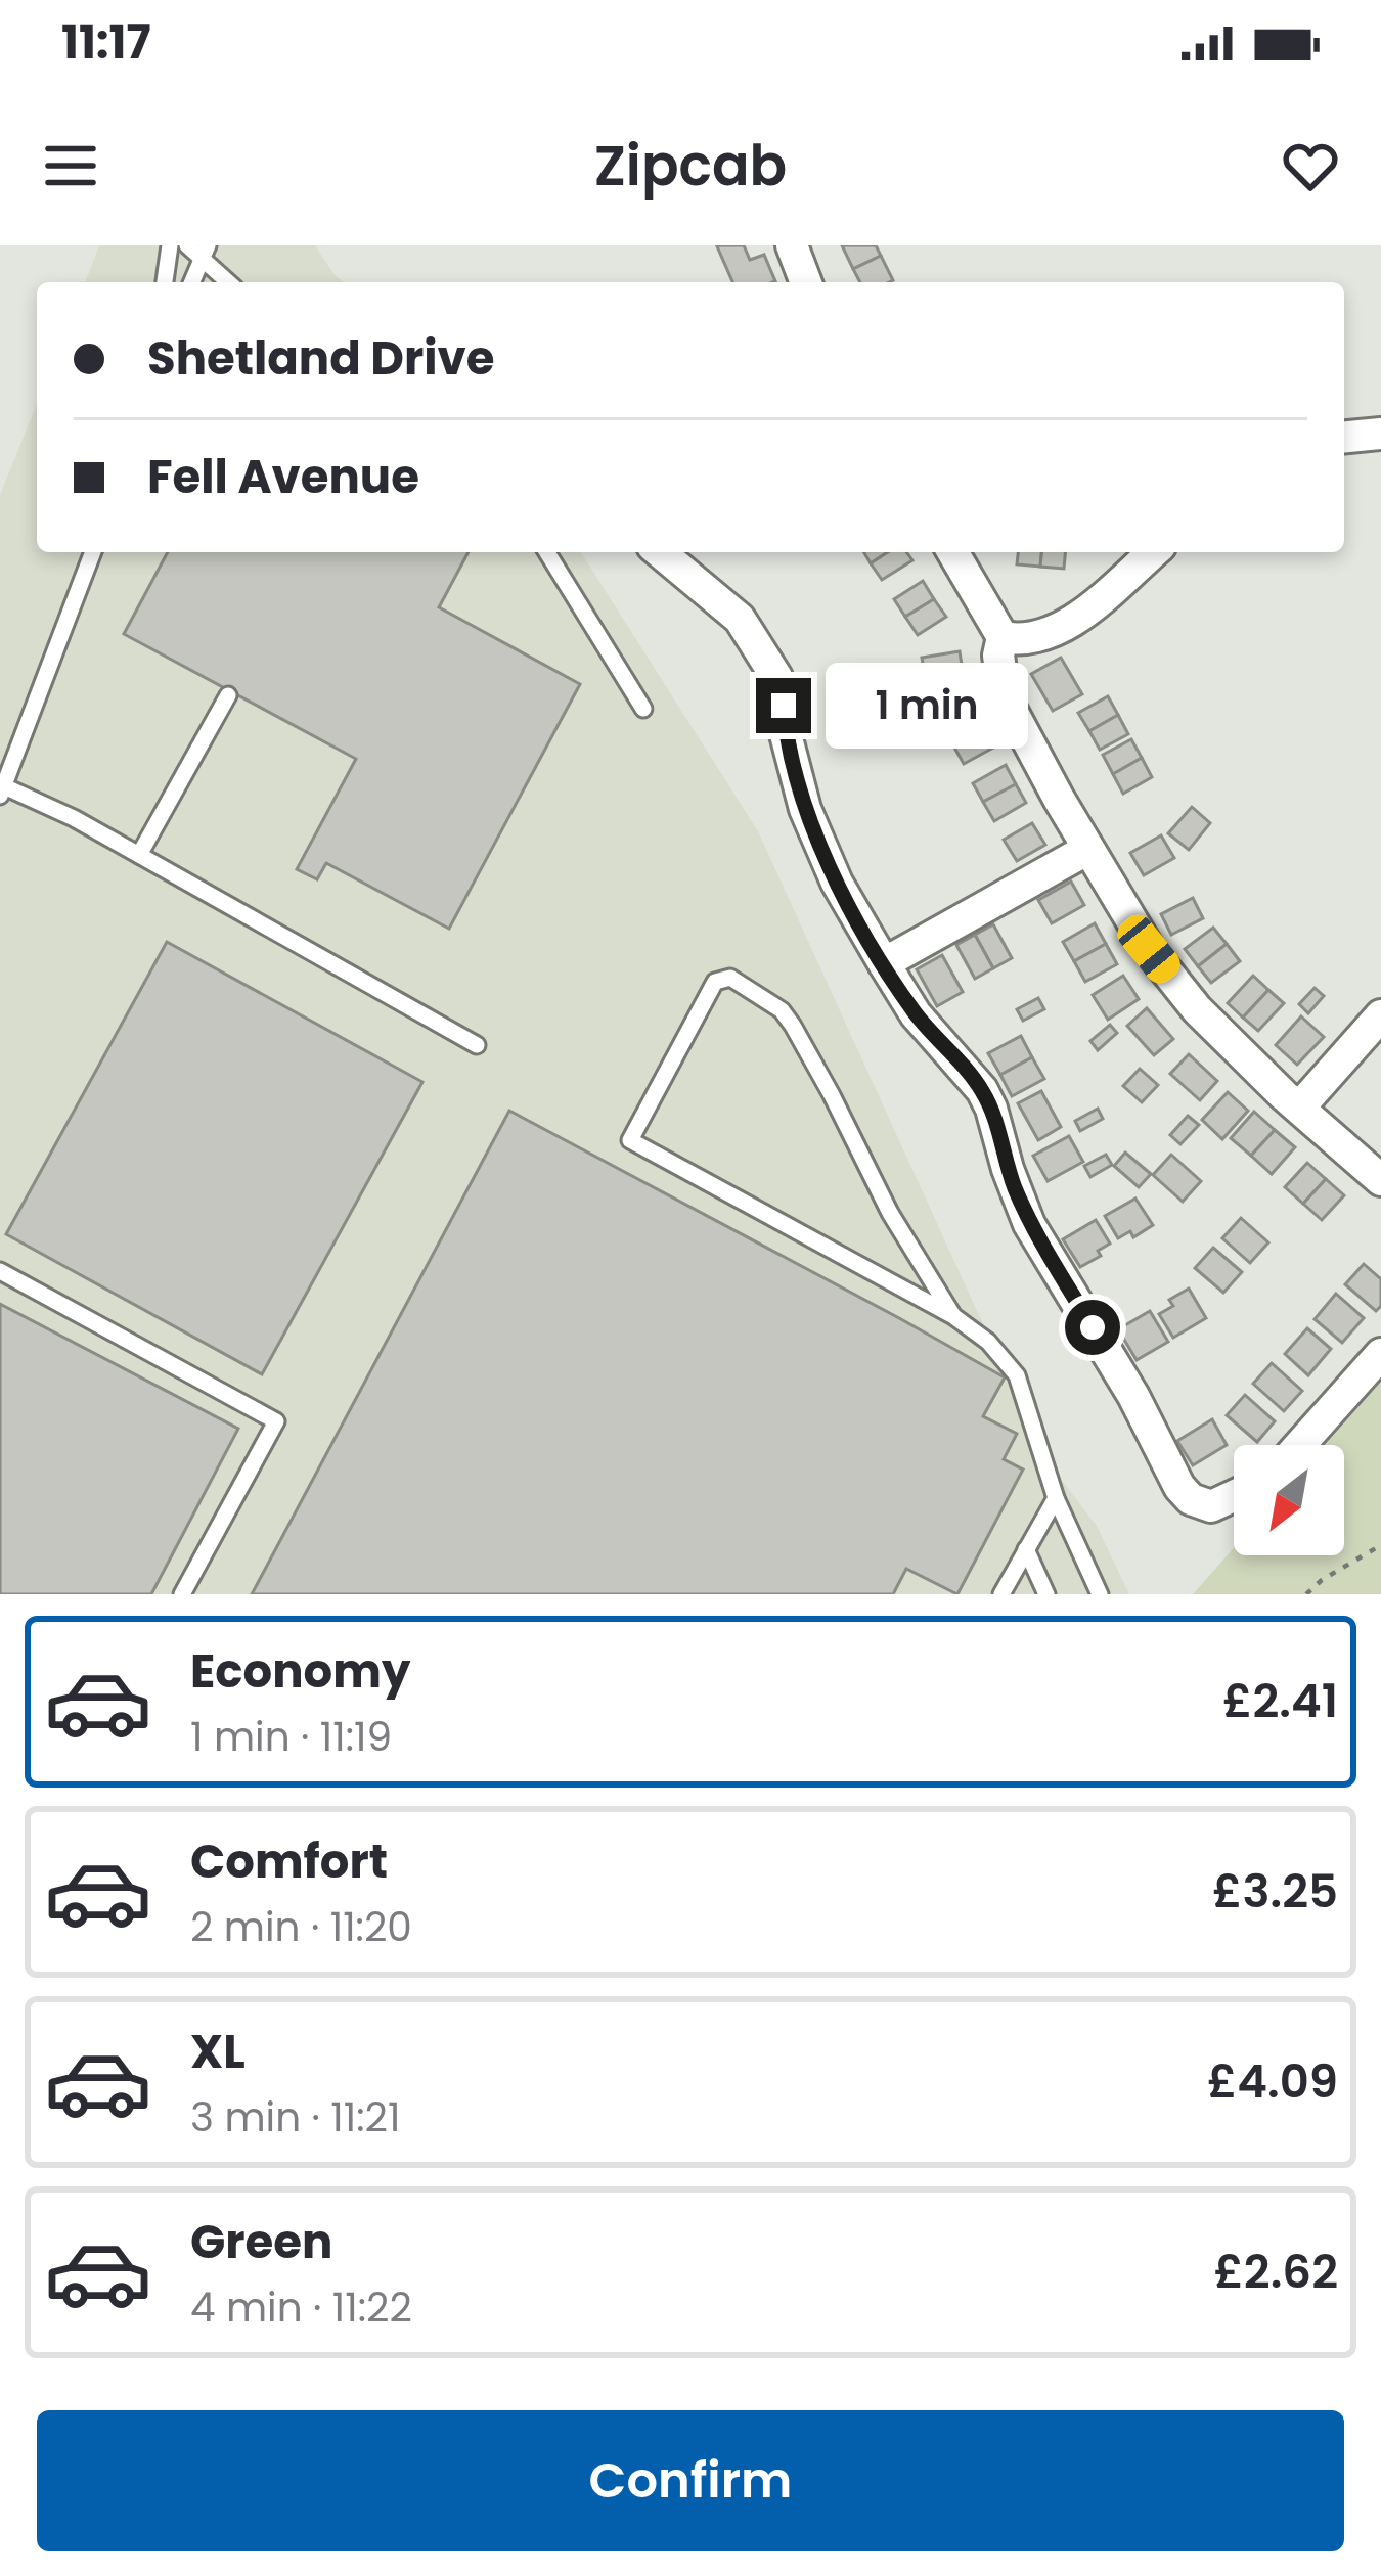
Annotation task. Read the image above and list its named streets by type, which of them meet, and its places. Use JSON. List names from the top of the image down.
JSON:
{
  "north": "bottom left",
  "page": {
    "status": "11:17",
    "header": "Zipcab",
    "banner": ["Shetland Drive", "Fell Avenue"],
    "bubble": "1 min",
    "list": [
      {
        "name": "Economy",
        "note": "1 min · 11:19",
        "value": "£2.41"
      },
      {
        "name": "Comfort",
        "note": "2 min · 11:20",
        "value": "£3.25"
      },
      {
        "name": "XL",
        "note": "3 min · 11:21",
        "value": "£4.09"
      },
      {
        "name": "Green",
        "note": "4 min · 11:22",
        "value": "£2.62"
      }
    ],
    "buttons": "Confirm"
  }
}
